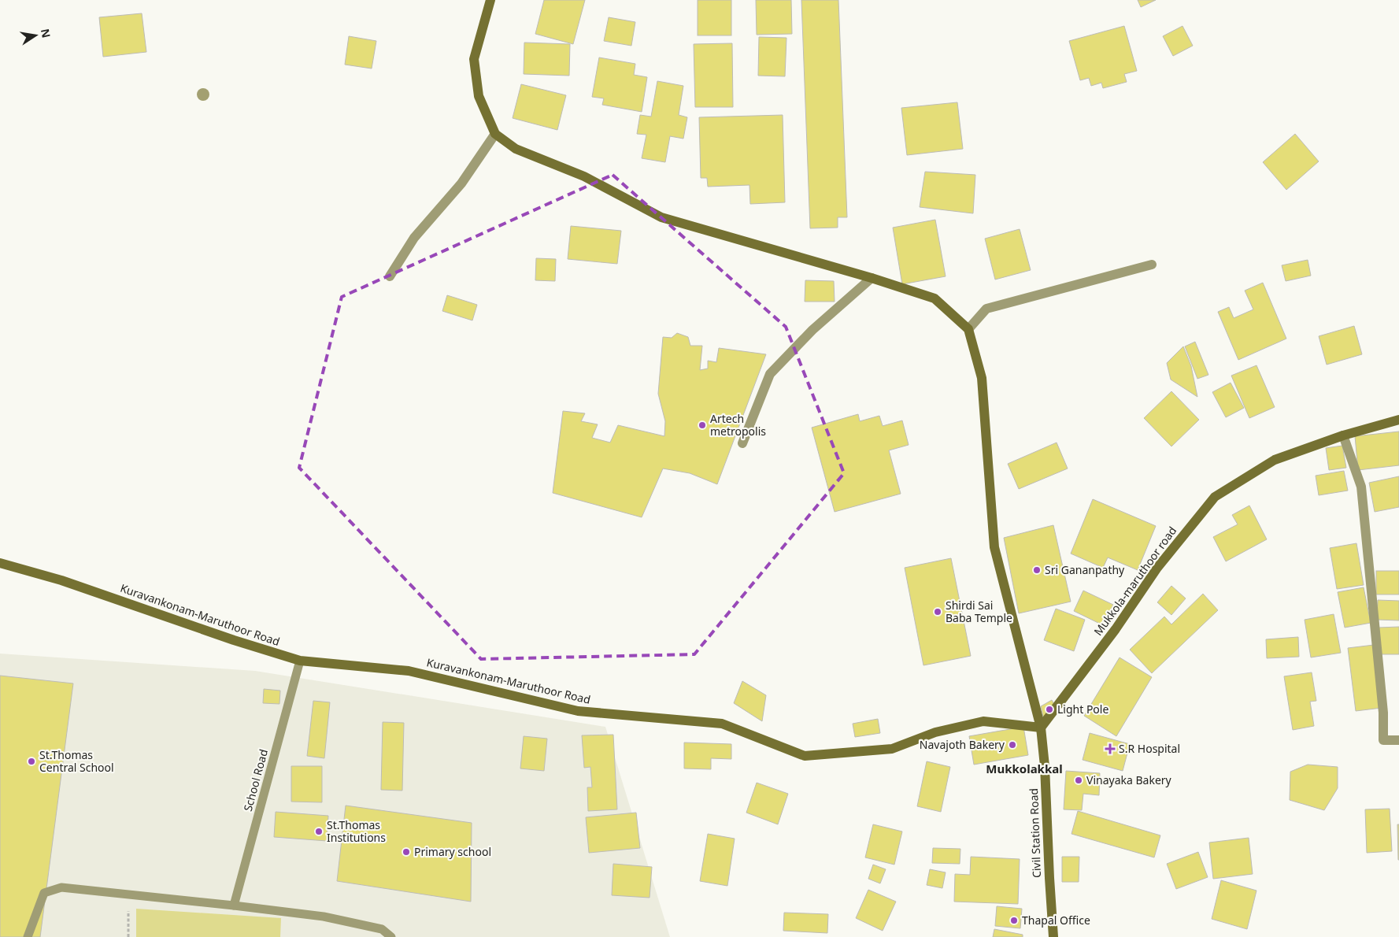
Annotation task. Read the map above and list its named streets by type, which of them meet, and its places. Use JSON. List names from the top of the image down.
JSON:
{
  "streets": {
    "main road": ["Mukkola-maruthoor road", "Kuravankonam-Maruthoor Road", "Civil Station Road"],
    "lane": ["School Road"]
  },
  "crossings": [
    ["Mukkola-maruthoor road", "Kuravankonam-Maruthoor Road"],
    ["Mukkola-maruthoor road", "Civil Station Road"],
    ["Kuravankonam-Maruthoor Road", "School Road"],
    ["Kuravankonam-Maruthoor Road", "Civil Station Road"]
  ],
  "districts": ["Mukkolakkal"],
  "places": {
    "other": [
      "Artech metropolis",
      "Sri Gananpathy",
      "Shirdi Sai Baba Temple",
      "Light Pole",
      "Navajoth Bakery",
      "St.Thomas Central School",
      "Vinayaka Bakery",
      "St.Thomas Institutions",
      "Primary school",
      "Thapal Office"
    ],
    "health": ["S.R Hospital"]
  },
  "north": "right"
}
